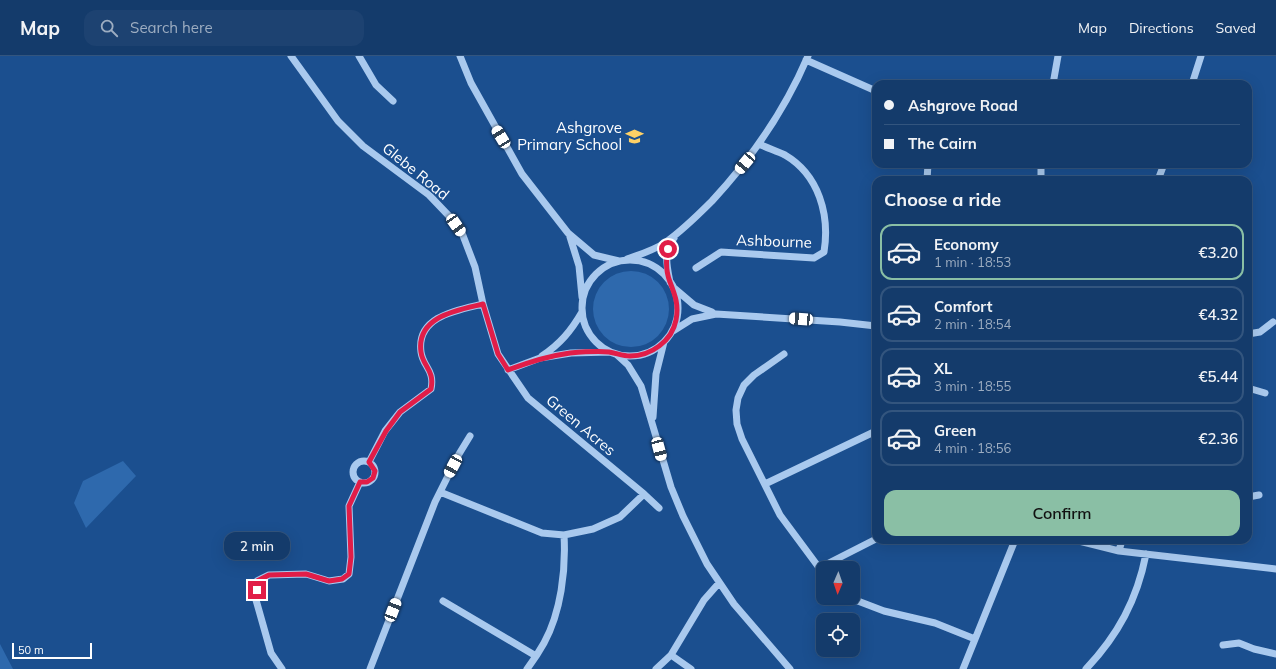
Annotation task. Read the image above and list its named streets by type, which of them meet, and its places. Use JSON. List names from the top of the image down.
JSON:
{
  "streets": {
    "street": ["Glebe Road", "Ashbourne", "Green Acres"]
  },
  "crossings": [
    ["Glebe Road", "Green Acres"]
  ],
  "places": {
    "school or university": ["Ashgrove Primary School"]
  },
  "scale_bar": "50 m",
  "north": "bottom",
  "page": {
    "header": "Map",
    "search": "Search here",
    "nav": ["Map", "Directions", "Saved"],
    "banner": ["Ashgrove Road", "The Cairn"],
    "heading": "Choose a ride",
    "list": [
      {
        "name": "Economy",
        "note": "1 min · 18:53",
        "value": "€3.20"
      },
      {
        "name": "Comfort",
        "note": "2 min · 18:54",
        "value": "€4.32"
      },
      {
        "name": "XL",
        "note": "3 min · 18:55",
        "value": "€5.44"
      },
      {
        "name": "Green",
        "note": "4 min · 18:56",
        "value": "€2.36"
      }
    ],
    "buttons": "Confirm",
    "bubble": "2 min",
    "scale": "50 m"
  }
}
